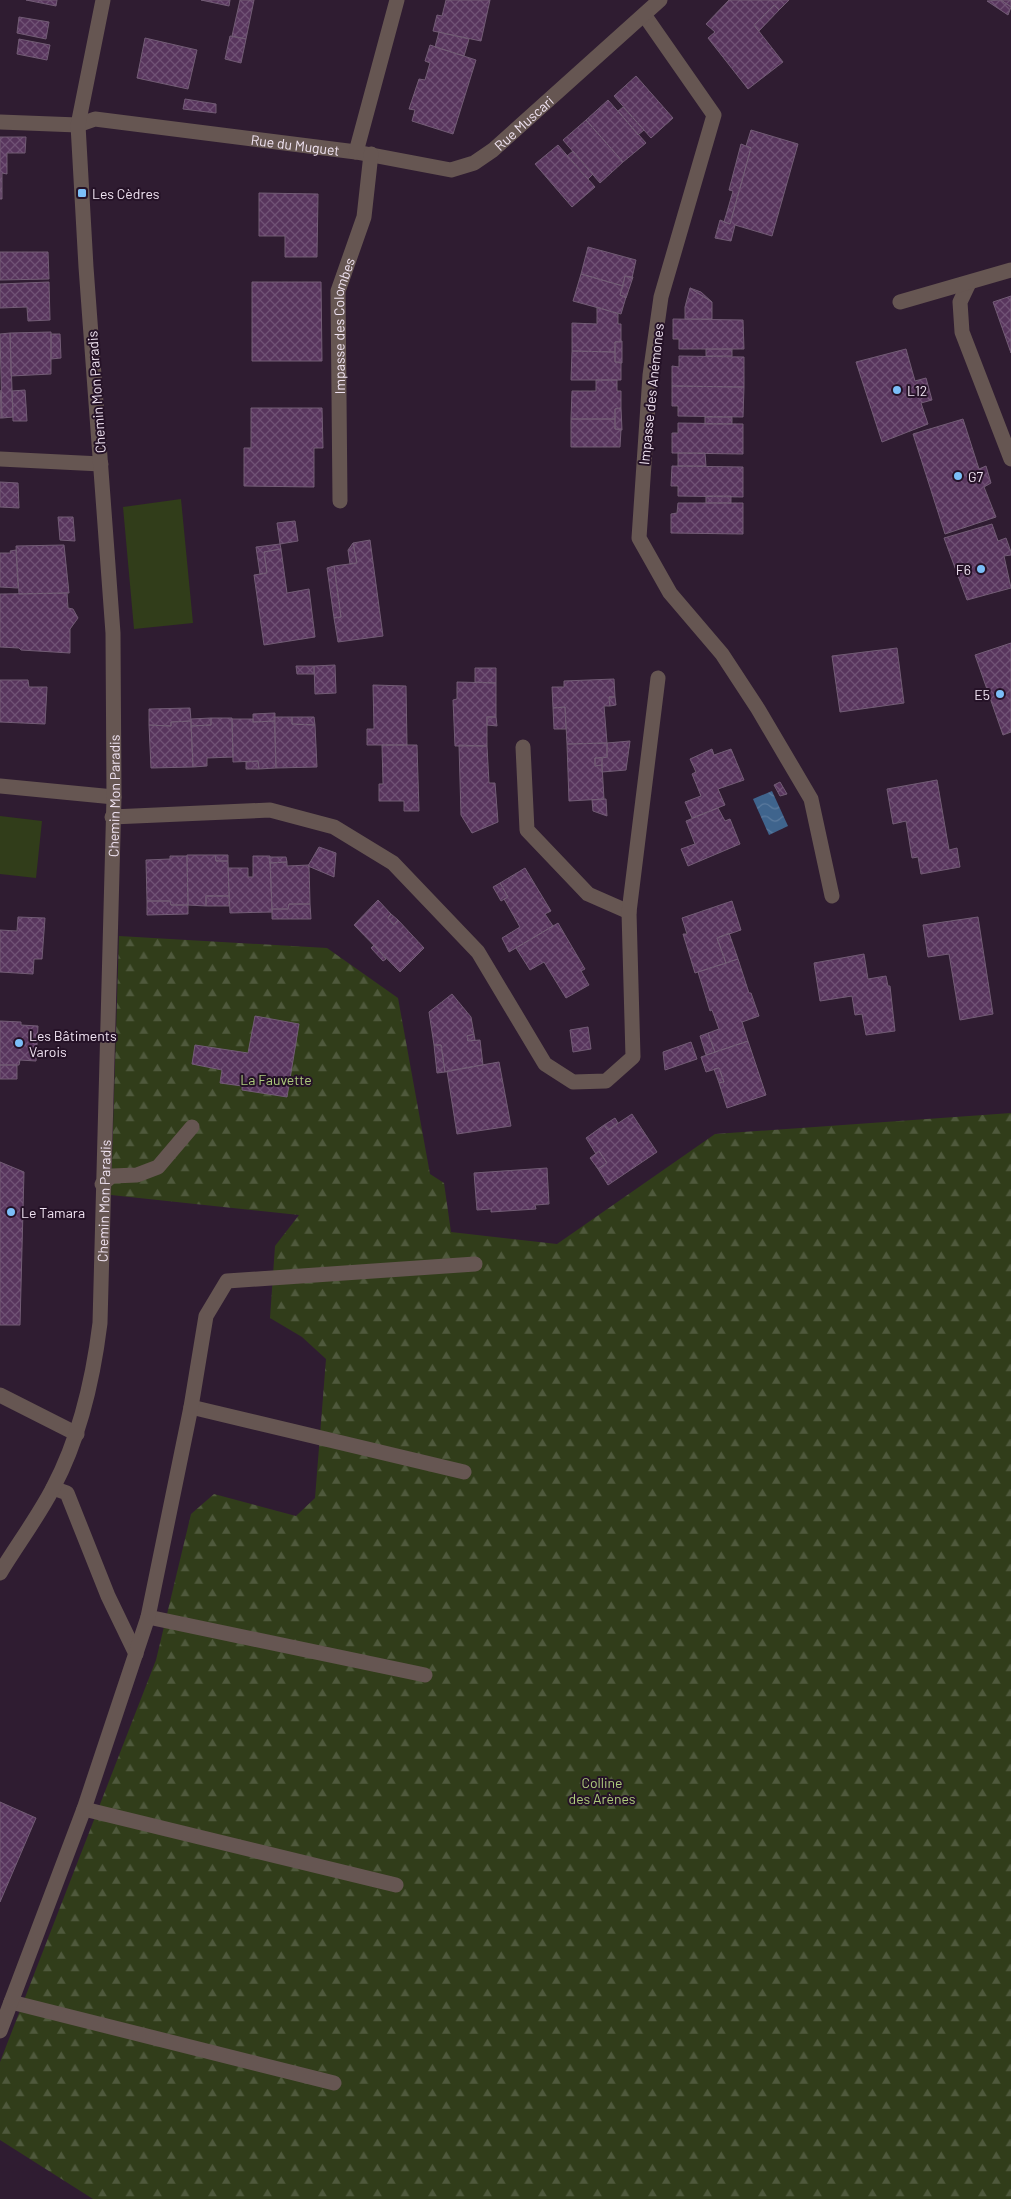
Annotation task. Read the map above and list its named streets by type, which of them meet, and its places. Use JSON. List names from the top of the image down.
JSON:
{
  "streets": {
    "street": [
      "Rue Muscari",
      "Rue du Muguet",
      "Impasse des Colombes",
      "Chemin Mon Paradis",
      "Impasse des Anémones"
    ]
  },
  "crossings": [
    ["Rue Muscari", "Rue du Muguet"],
    ["Rue Muscari", "Impasse des Colombes"],
    ["Rue Muscari", "Impasse des Anémones"],
    ["Rue du Muguet", "Impasse des Colombes"],
    ["Rue du Muguet", "Chemin Mon Paradis"]
  ],
  "parks": ["La Fauvette", "Colline des Arènes"],
  "places": {
    "transit": ["Les Cèdres"],
    "other": [
      "L12",
      "G7",
      "F6",
      "E5",
      "Les Bâtiments Varois",
      "Le Tamara"
    ]
  }
}
